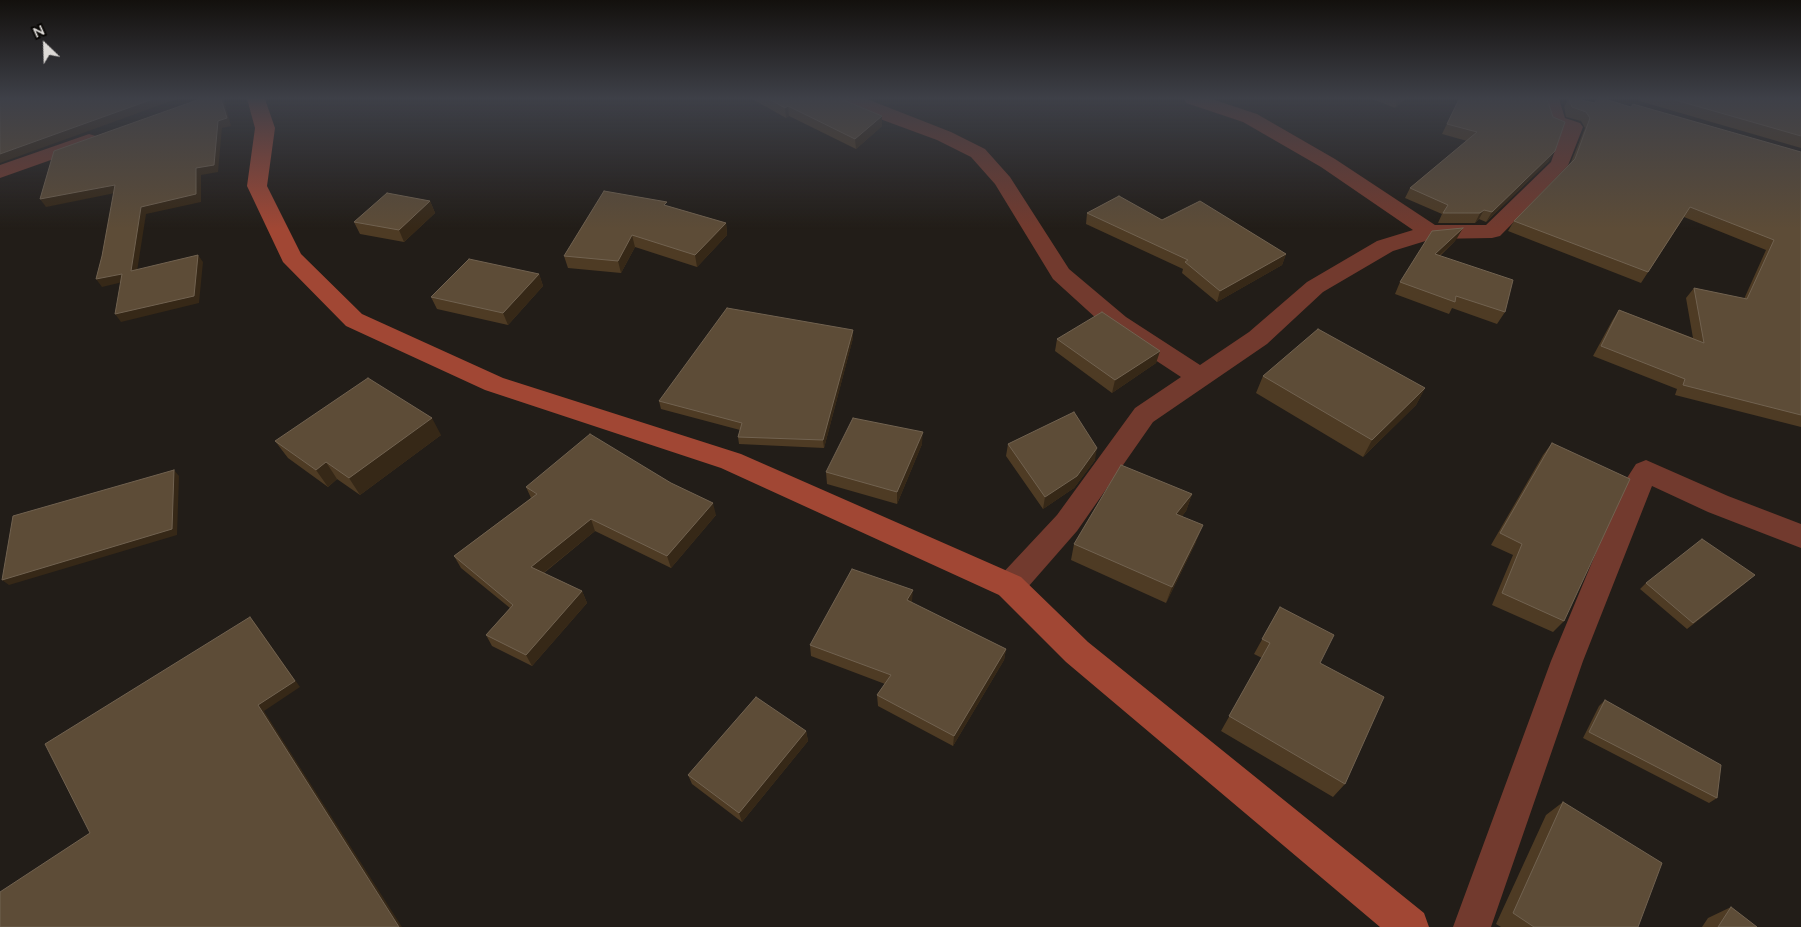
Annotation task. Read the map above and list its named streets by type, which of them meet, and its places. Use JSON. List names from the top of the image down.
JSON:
{
  "north": "top left"
}
